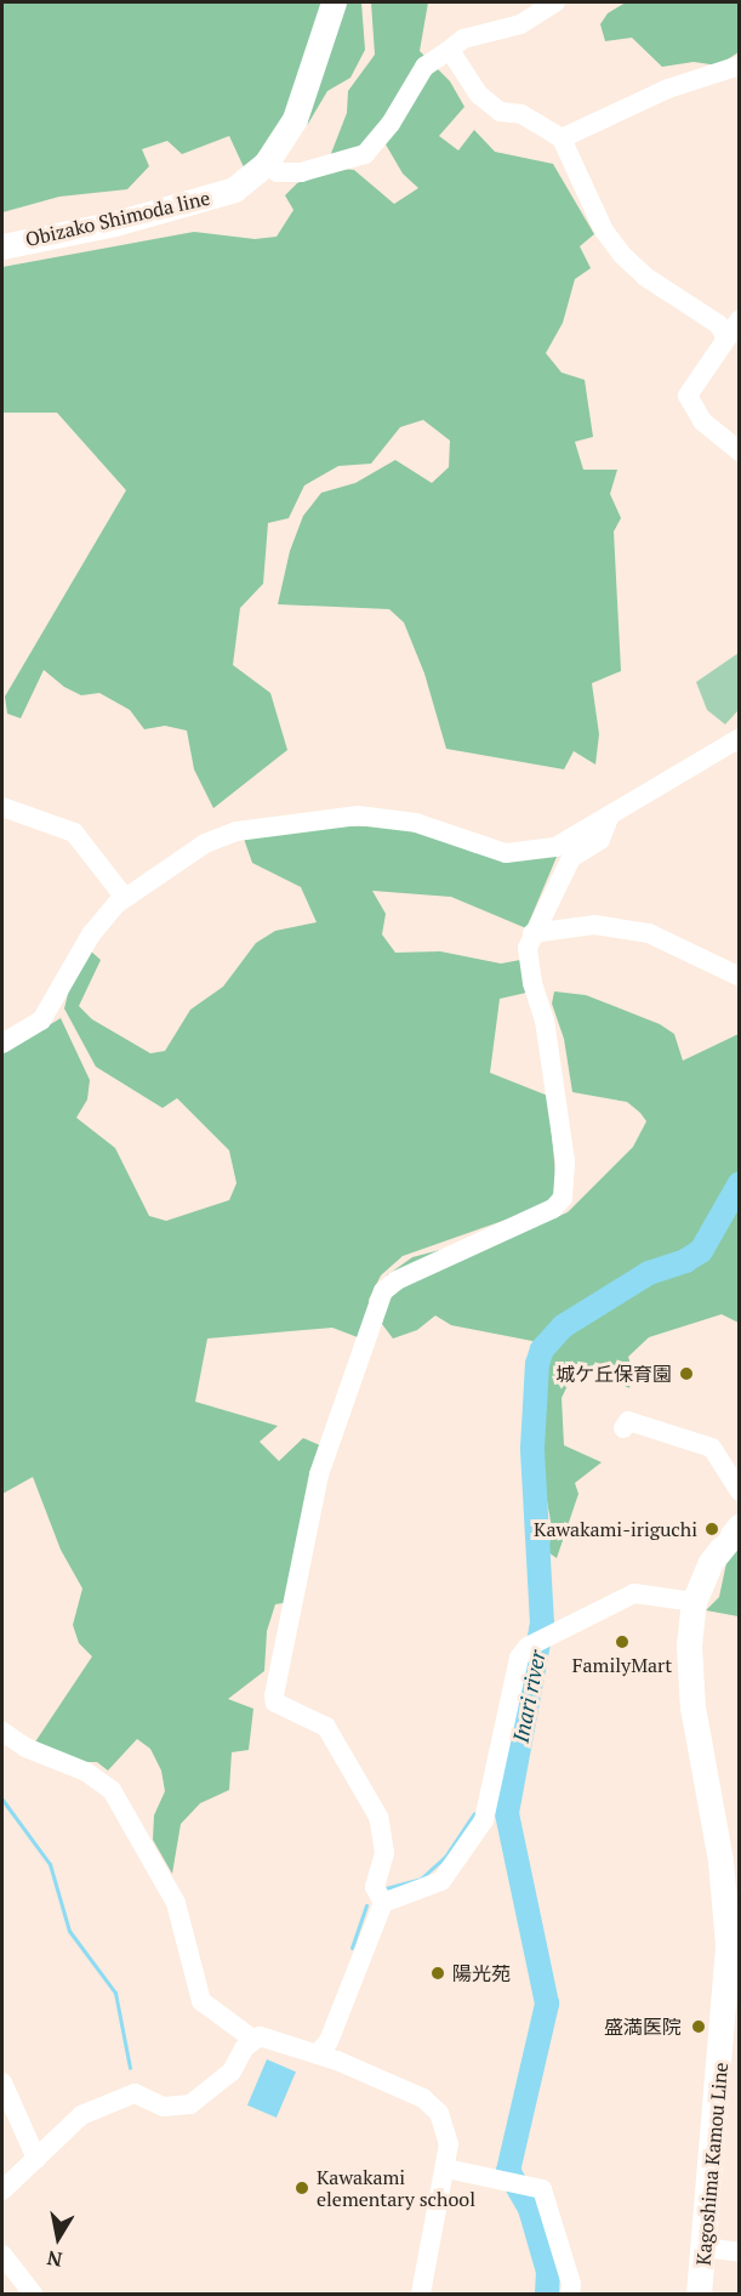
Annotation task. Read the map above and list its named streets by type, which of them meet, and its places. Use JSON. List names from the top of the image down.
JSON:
{
  "streets": {
    "main road": ["Obizako Shimoda line", "Kagoshima Kamou Line"]
  },
  "water": ["Inari river"],
  "places": [
    "城ケ丘保育園",
    "Kawakami-iriguchi",
    "FamilyMart",
    "陽光苑",
    "盛満医院",
    "Kawakami elementary school"
  ],
  "north": "bottom"
}
